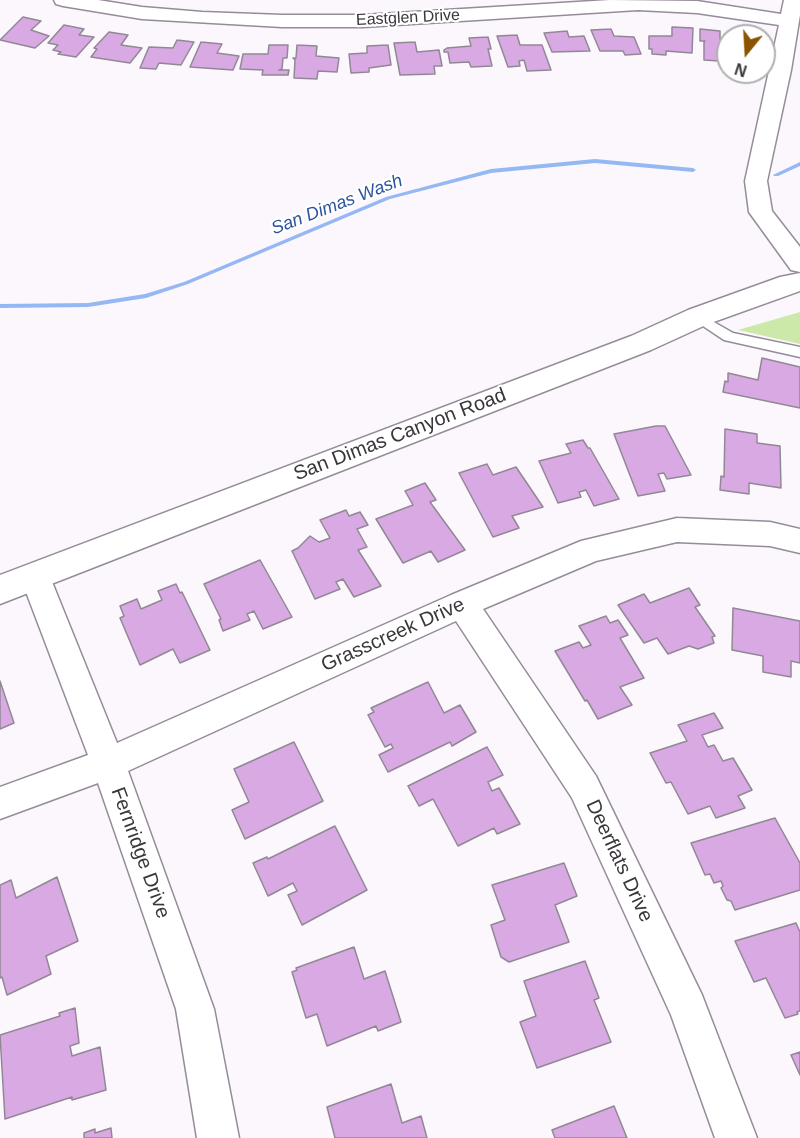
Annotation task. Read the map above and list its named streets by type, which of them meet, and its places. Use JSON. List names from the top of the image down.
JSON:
{
  "streets": {
    "street": [
      "Eastglen Drive",
      "San Dimas Canyon Road",
      "Grasscreek Drive",
      "Fernridge Drive",
      "Deerflats Drive"
    ]
  },
  "crossings": [
    ["San Dimas Canyon Road", "Fernridge Drive"],
    ["Grasscreek Drive", "Fernridge Drive"],
    ["Grasscreek Drive", "Deerflats Drive"]
  ],
  "water": ["San Dimas Wash"],
  "north": "bottom"
}
